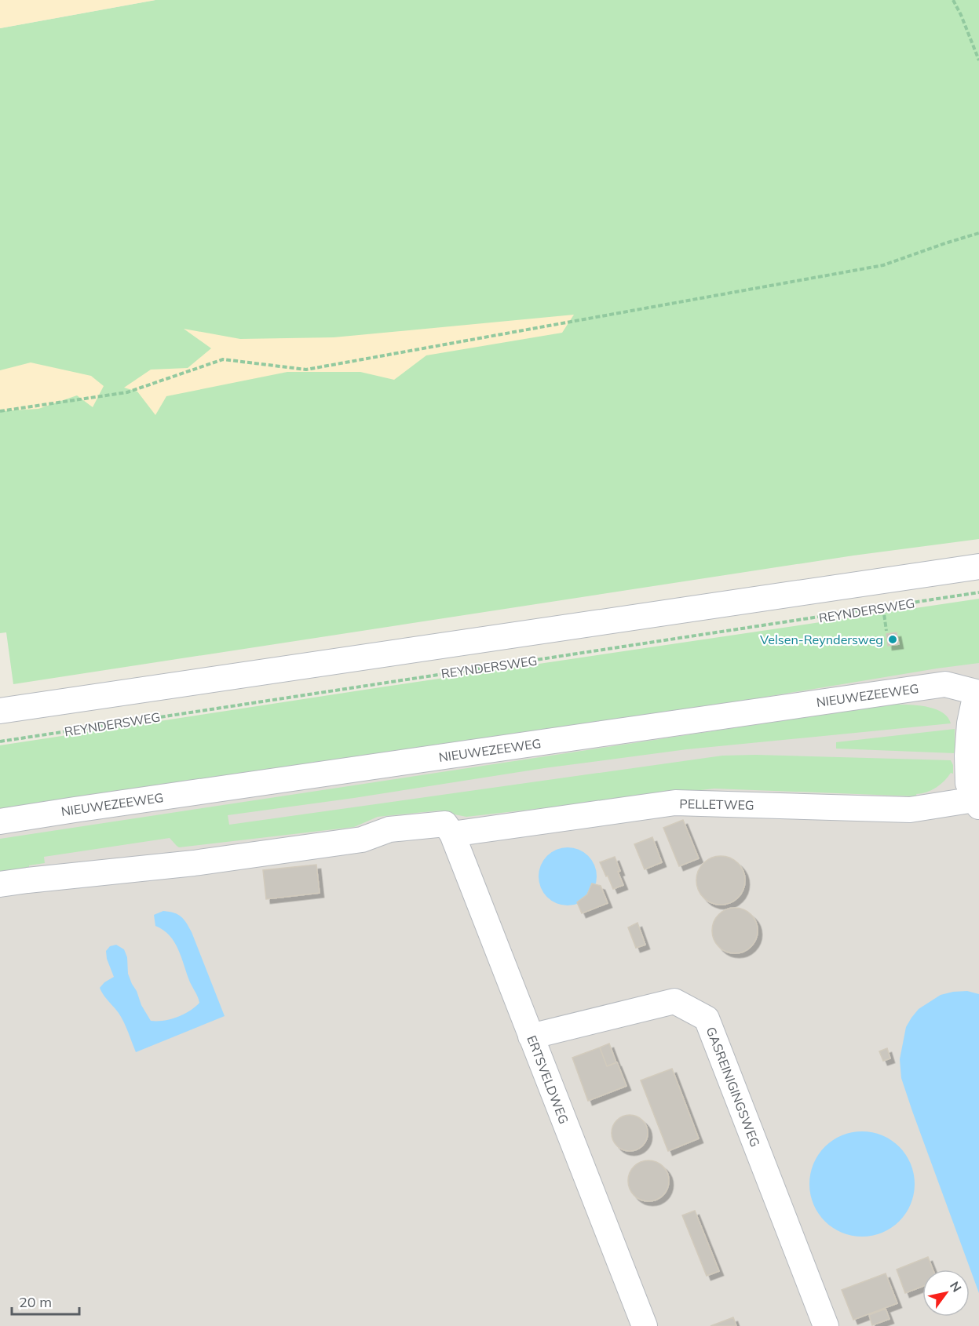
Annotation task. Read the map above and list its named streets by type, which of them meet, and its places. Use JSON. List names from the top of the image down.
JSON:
{
  "streets": {
    "street": [
      "REYNDERSWEG",
      "NIEUWEZEEWEG",
      "PELLETWEG",
      "ERTSVELDWEG",
      "GASREINIGINGSWEG"
    ]
  },
  "crossings": [
    ["PELLETWEG", "ERTSVELDWEG"],
    ["ERTSVELDWEG", "GASREINIGINGSWEG"]
  ],
  "places": ["Velsen-Reyndersweg"],
  "scale_bar": "20 m",
  "north": "top right"
}
